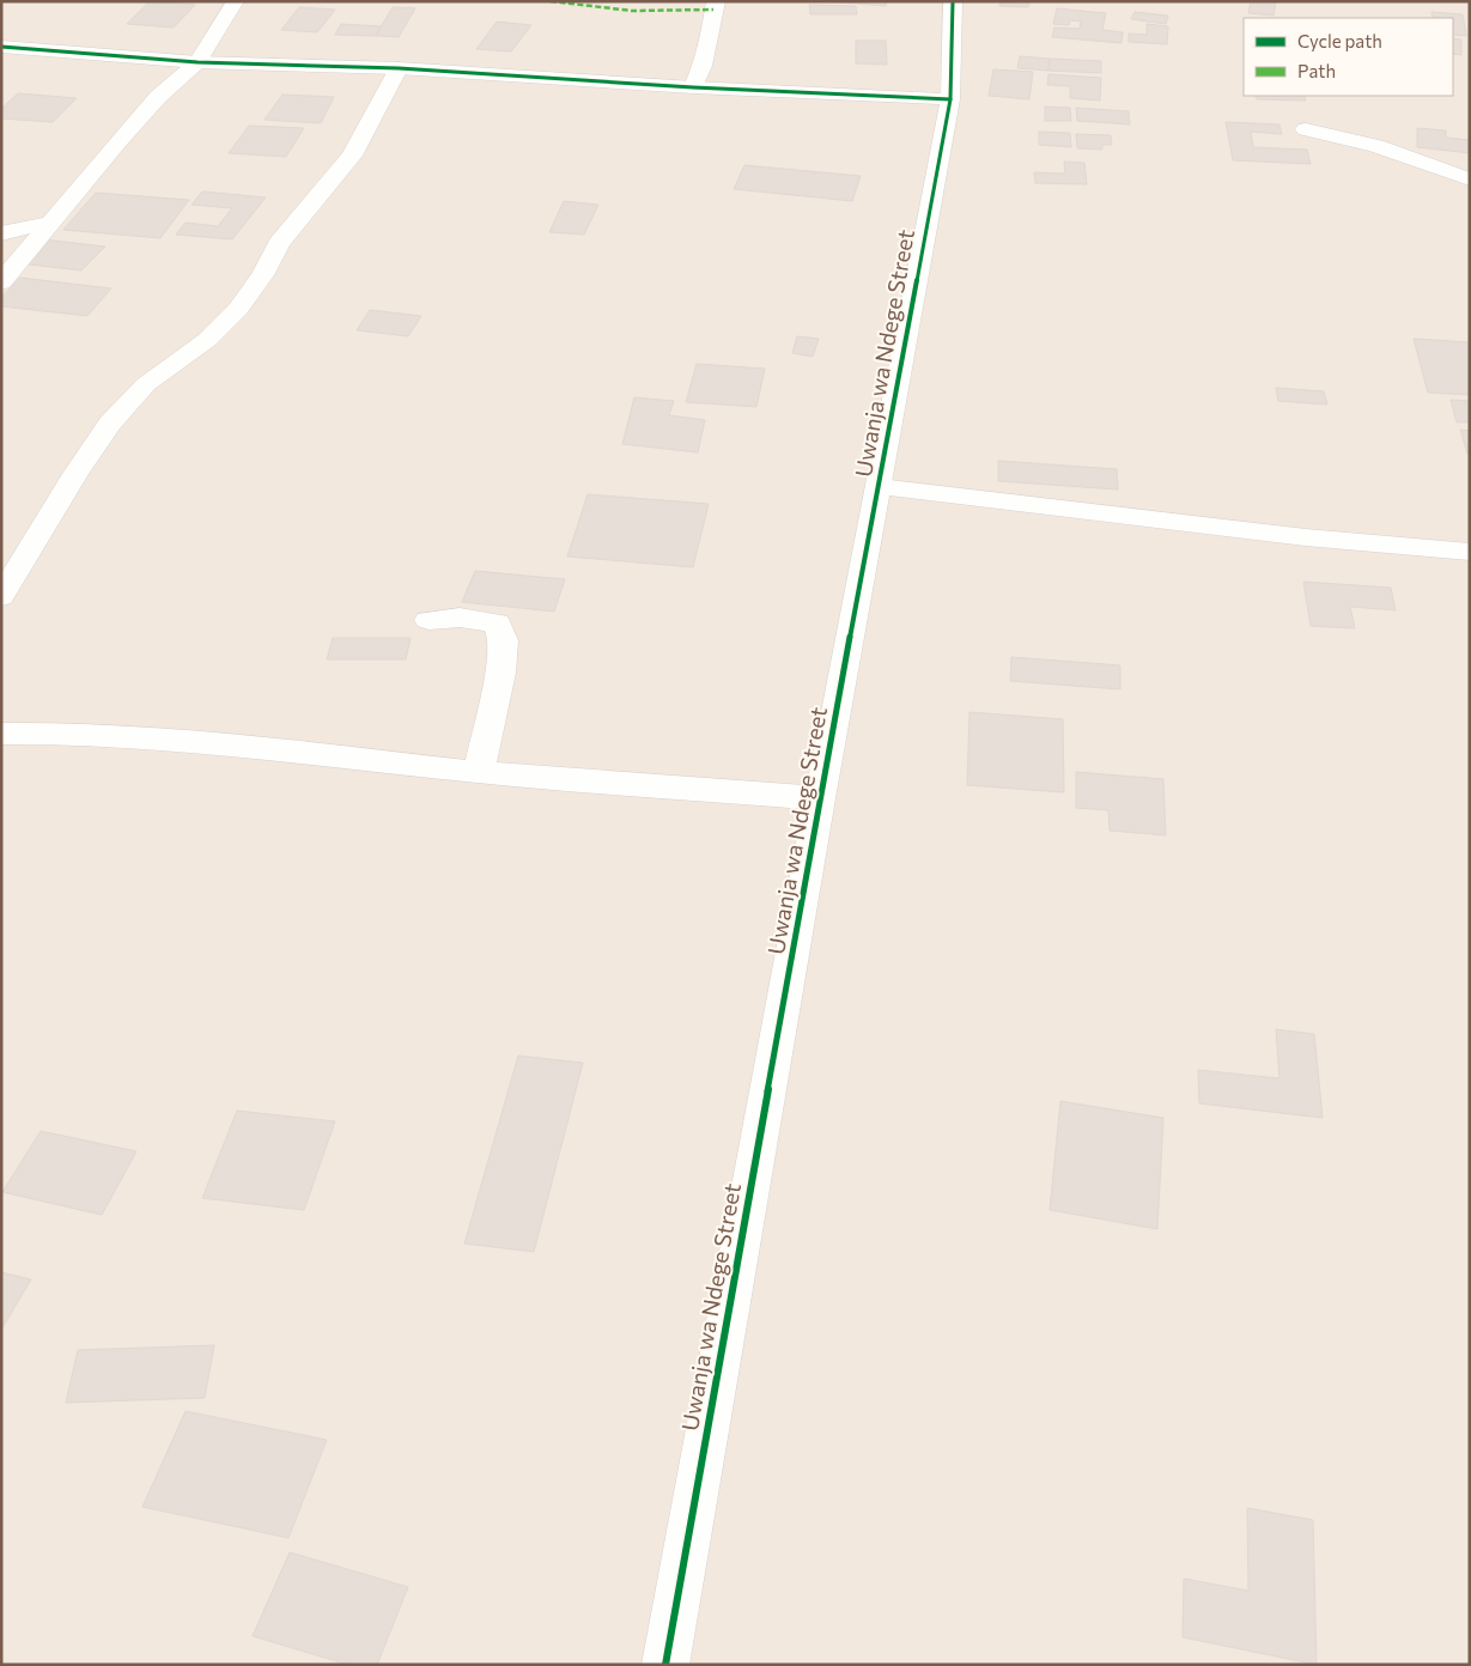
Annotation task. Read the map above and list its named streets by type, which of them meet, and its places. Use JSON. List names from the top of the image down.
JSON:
{
  "streets": {
    "street": ["Uwanja wa Ndege Street"]
  },
  "legend": ["Cycle path", "Path"]
}
